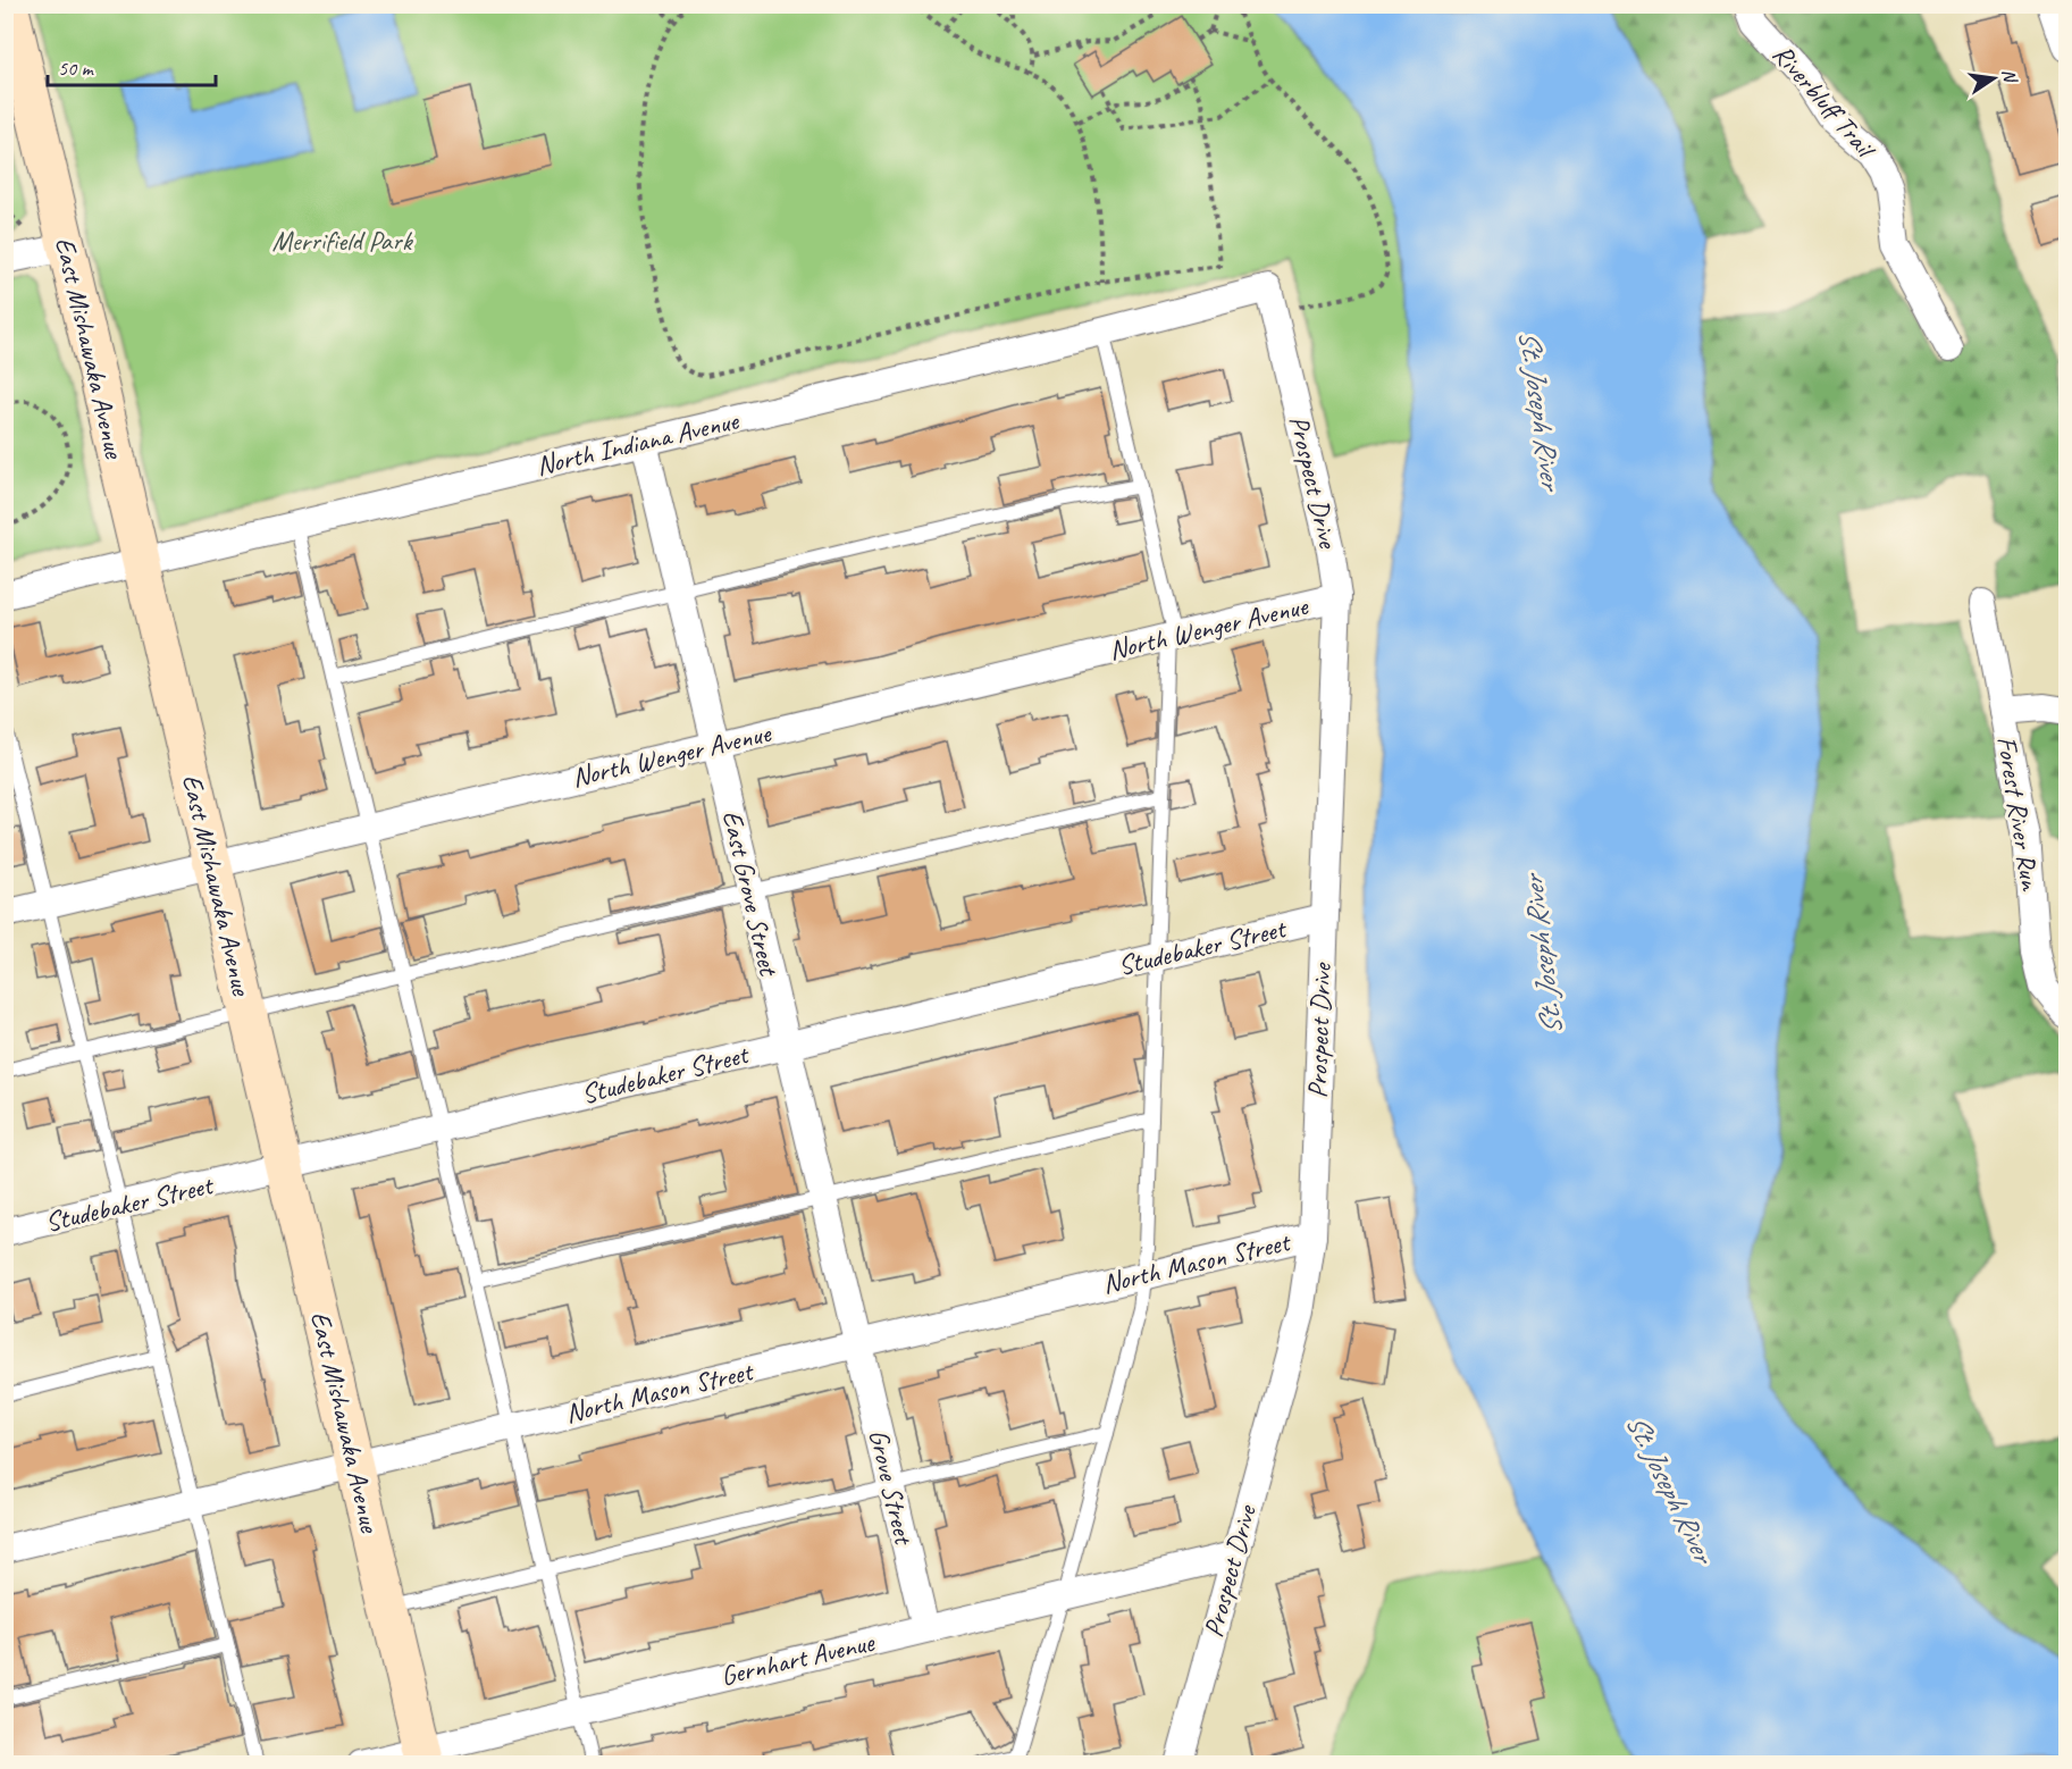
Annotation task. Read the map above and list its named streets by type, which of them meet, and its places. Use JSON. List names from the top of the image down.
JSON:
{
  "streets": {
    "street": [
      "Riverbluff Trail",
      "East Mishawaka Avenue",
      "North Indiana Avenue",
      "Prospect Drive",
      "North Wenger Avenue",
      "Forest River Run",
      "East Grove Street",
      "Studebaker Street",
      "North Mason Street",
      "Grove Street",
      "Gernhart Avenue"
    ]
  },
  "crossings": [
    ["East Mishawaka Avenue", "North Indiana Avenue"],
    ["East Mishawaka Avenue", "North Wenger Avenue"],
    ["East Mishawaka Avenue", "Studebaker Street"],
    ["East Mishawaka Avenue", "North Mason Street"],
    ["East Mishawaka Avenue", "Gernhart Avenue"],
    ["North Indiana Avenue", "Prospect Drive"],
    ["North Indiana Avenue", "East Grove Street"],
    ["Prospect Drive", "North Wenger Avenue"],
    ["Prospect Drive", "Studebaker Street"],
    ["Prospect Drive", "North Mason Street"],
    ["Prospect Drive", "Gernhart Avenue"],
    ["North Wenger Avenue", "East Grove Street"],
    ["East Grove Street", "Studebaker Street"],
    ["East Grove Street", "North Mason Street"],
    ["East Grove Street", "Grove Street"],
    ["North Mason Street", "Grove Street"],
    ["Grove Street", "Gernhart Avenue"]
  ],
  "water": ["St. Joseph River"],
  "parks": ["Merrifield Park"],
  "scale_bar": "50 m",
  "north": "right"
}
